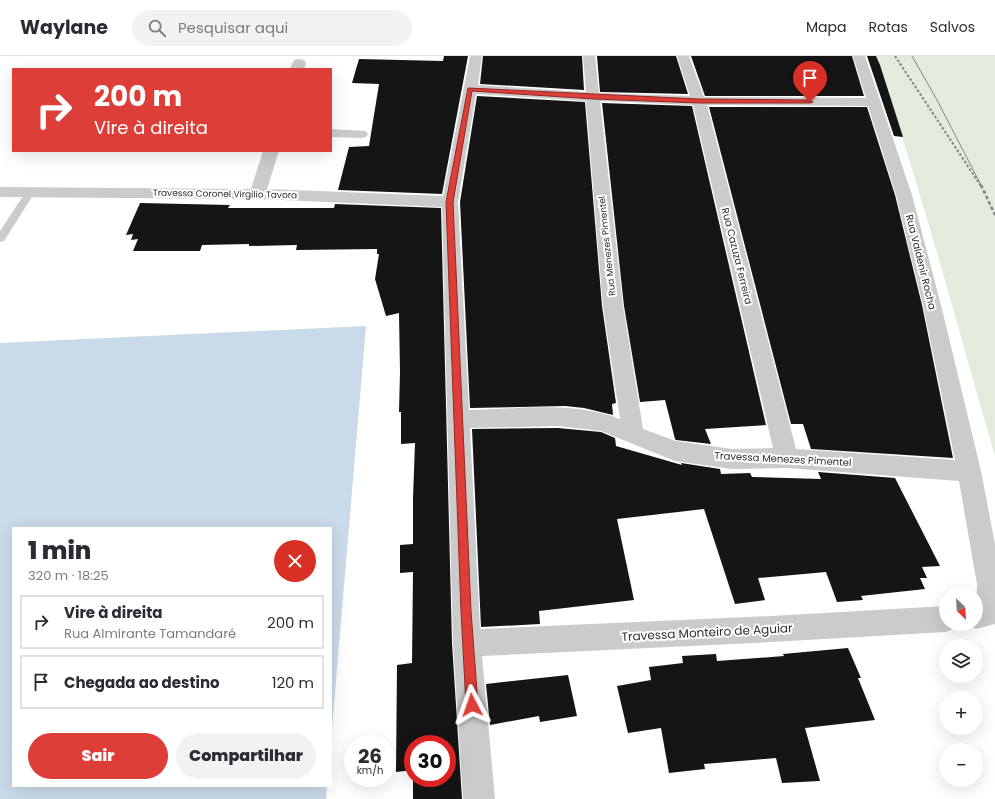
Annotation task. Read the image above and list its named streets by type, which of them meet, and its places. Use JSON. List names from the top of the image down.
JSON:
{
  "streets": {
    "street": [
      "Travessa Coronel Virgilio Tavora",
      "Rua Menezes Pimentel",
      "Rua Cazuza Ferreira",
      "Rua Valdenir Rocha",
      "Travessa Menezes Pimentel",
      "Travessa Monteiro de Aguiar"
    ]
  },
  "crossings": [
    ["Rua Menezes Pimentel", "Travessa Menezes Pimentel"],
    ["Rua Cazuza Ferreira", "Travessa Menezes Pimentel"],
    ["Rua Valdenir Rocha", "Travessa Menezes Pimentel"]
  ],
  "north": "bottom right",
  "page": {
    "header": "Waylane",
    "search": "Pesquisar aqui",
    "nav": ["Mapa", "Rotas", "Salvos"],
    "turn": ["200 m", "Vire à direita"],
    "heading": ["1 min", "320 m · 18:25"],
    "map_buttons": ["+", "−"],
    "list": [
      {
        "name": "Vire à direita",
        "note": "Rua Almirante Tamandaré",
        "value": "200 m"
      },
      {
        "name": "Chegada ao destino",
        "value": "120 m"
      }
    ],
    "buttons": ["Sair", "Compartilhar"],
    "speed": "26 km/h",
    "limit": "30"
  }
}
